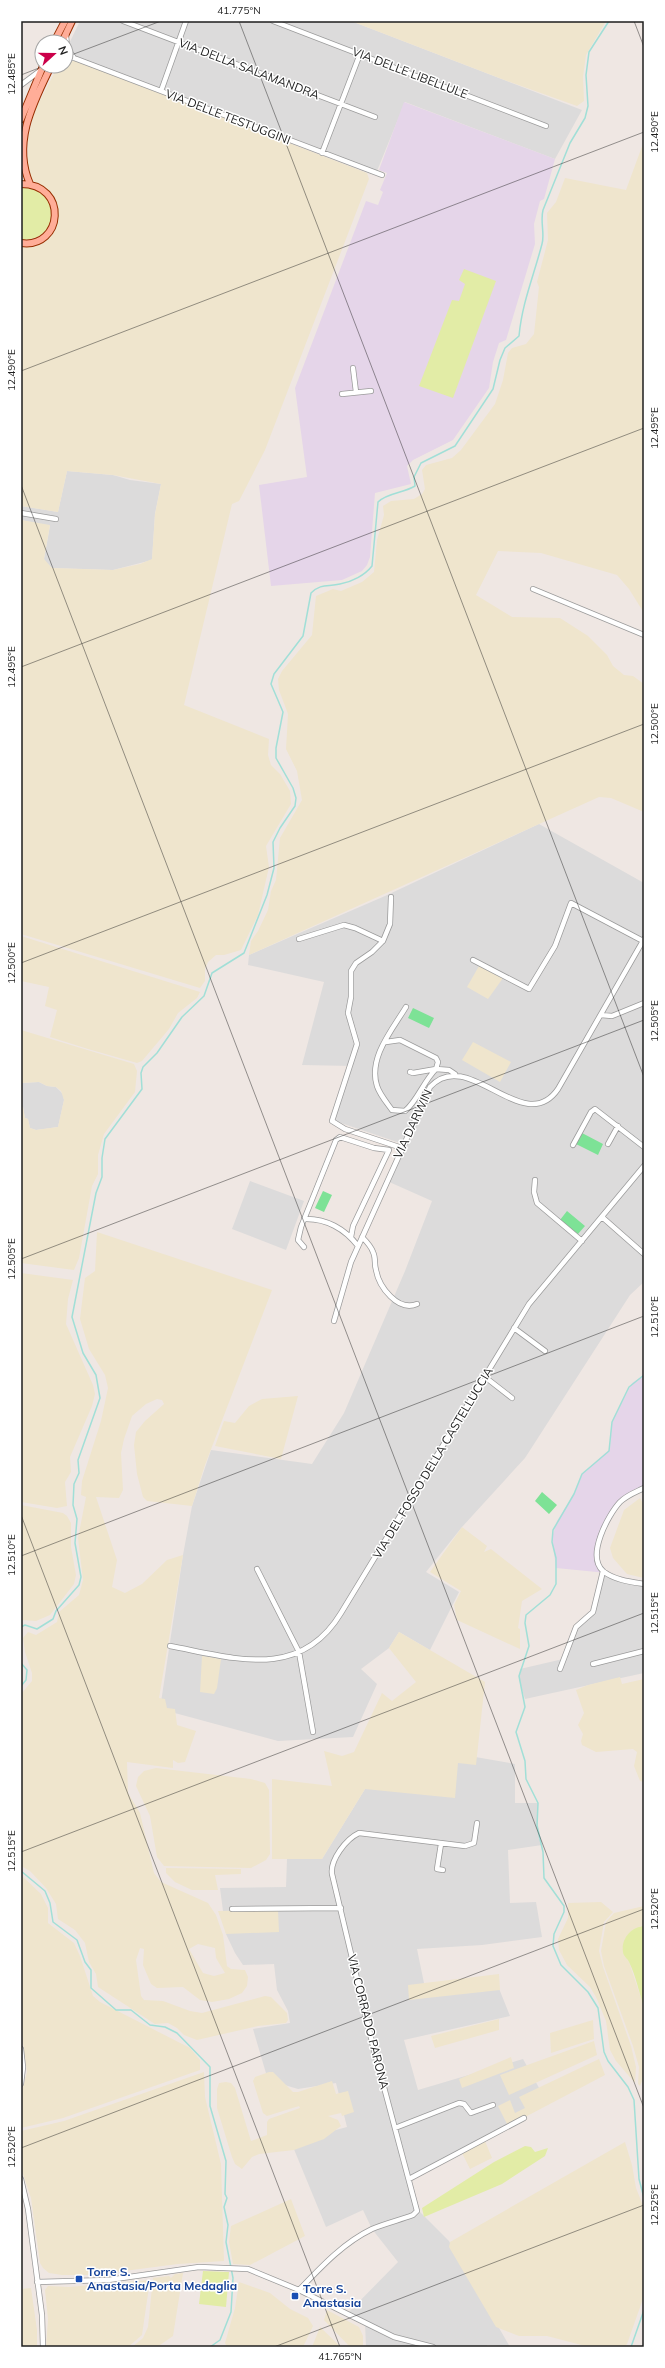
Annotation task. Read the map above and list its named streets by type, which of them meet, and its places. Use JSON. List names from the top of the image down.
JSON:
{
  "streets": {
    "street": [
      "VIA DELLA SALAMANDRA",
      "VIA DELLE LIBELLULE",
      "VIA DELLE TESTUGGINI",
      "VIA DARWIN",
      "VIA DEL FOSSO DELLA CASTELLUCCIA",
      "VIA CORRADO PARONA"
    ]
  },
  "places": {
    "transit": ["Torre S. Anastasia/Porta Medaglia", "Torre S. Anastasia"]
  },
  "north": "right",
  "coordinates": [
    "41.775°N",
    "12.485°E",
    "12.490°E",
    "12.495°E",
    "12.500°E",
    "12.505°E",
    "12.510°E",
    "12.515°E",
    "12.520°E",
    "12.525°E",
    "41.765°N"
  ]
}
